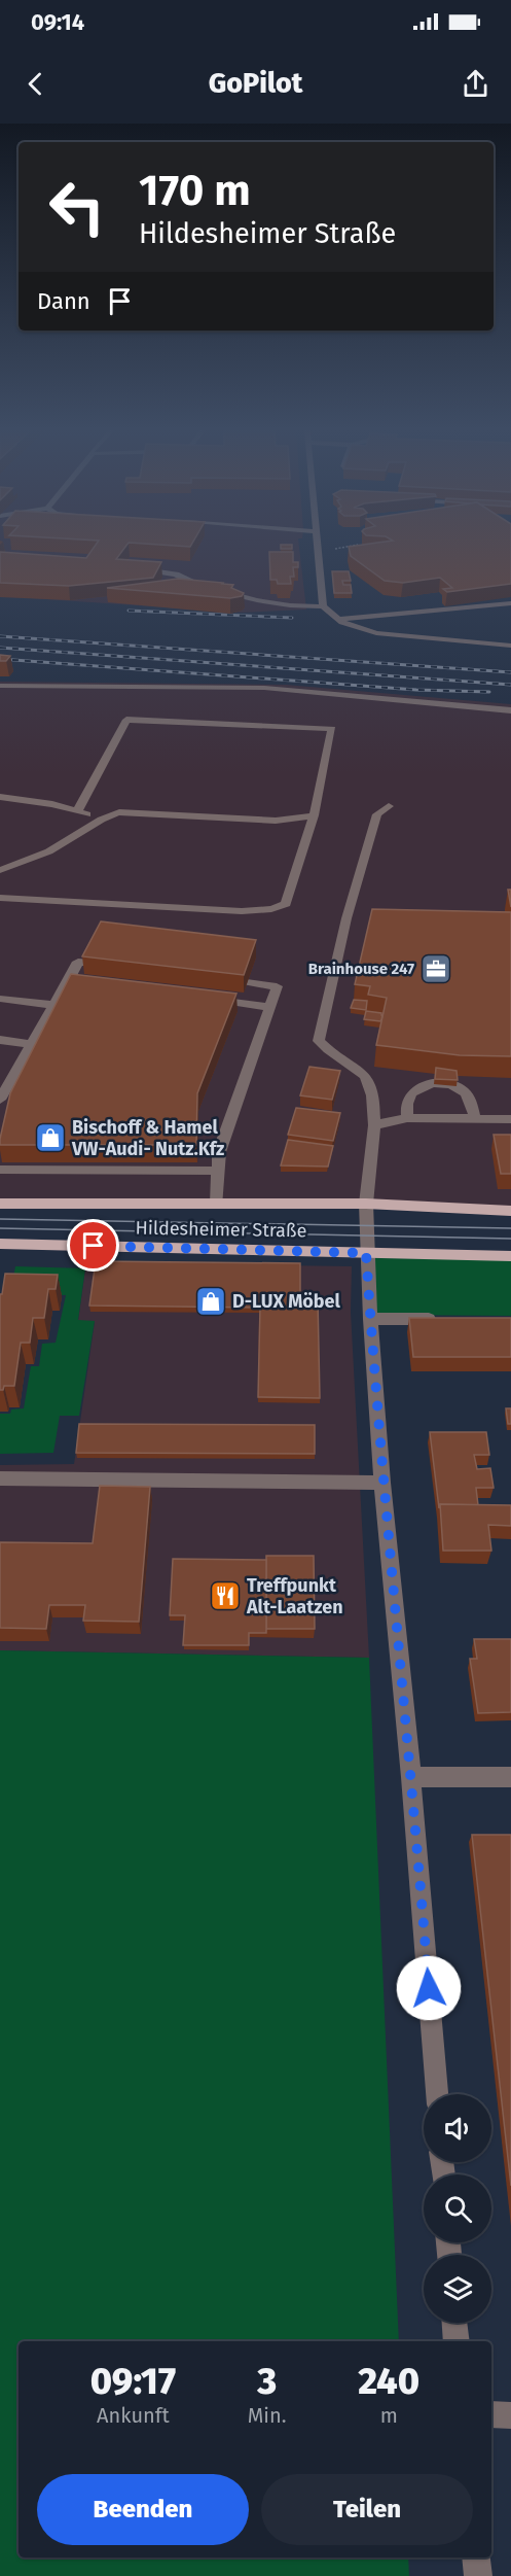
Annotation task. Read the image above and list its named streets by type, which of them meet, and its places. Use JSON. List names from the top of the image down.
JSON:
{
  "streets": {
    "main road": ["Hildesheimer Straße"]
  },
  "places": {
    "office": ["Brainhouse 247"],
    "shop": ["Bischoff & Hamel VW-Audi- Nutz.Kfz", "D-LUX Möbel"],
    "restaurant": ["Treffpunkt Alt-Laatzen"]
  },
  "page": {
    "status": "09:14",
    "header": "GoPilot",
    "turn": ["170 m", "Hildesheimer Straße"],
    "then": "Dann",
    "eta": [
      "09:17",
      "Ankunft",
      "3",
      "Min.",
      "240",
      "m"
    ],
    "buttons": ["Beenden", "Teilen"]
  }
}
